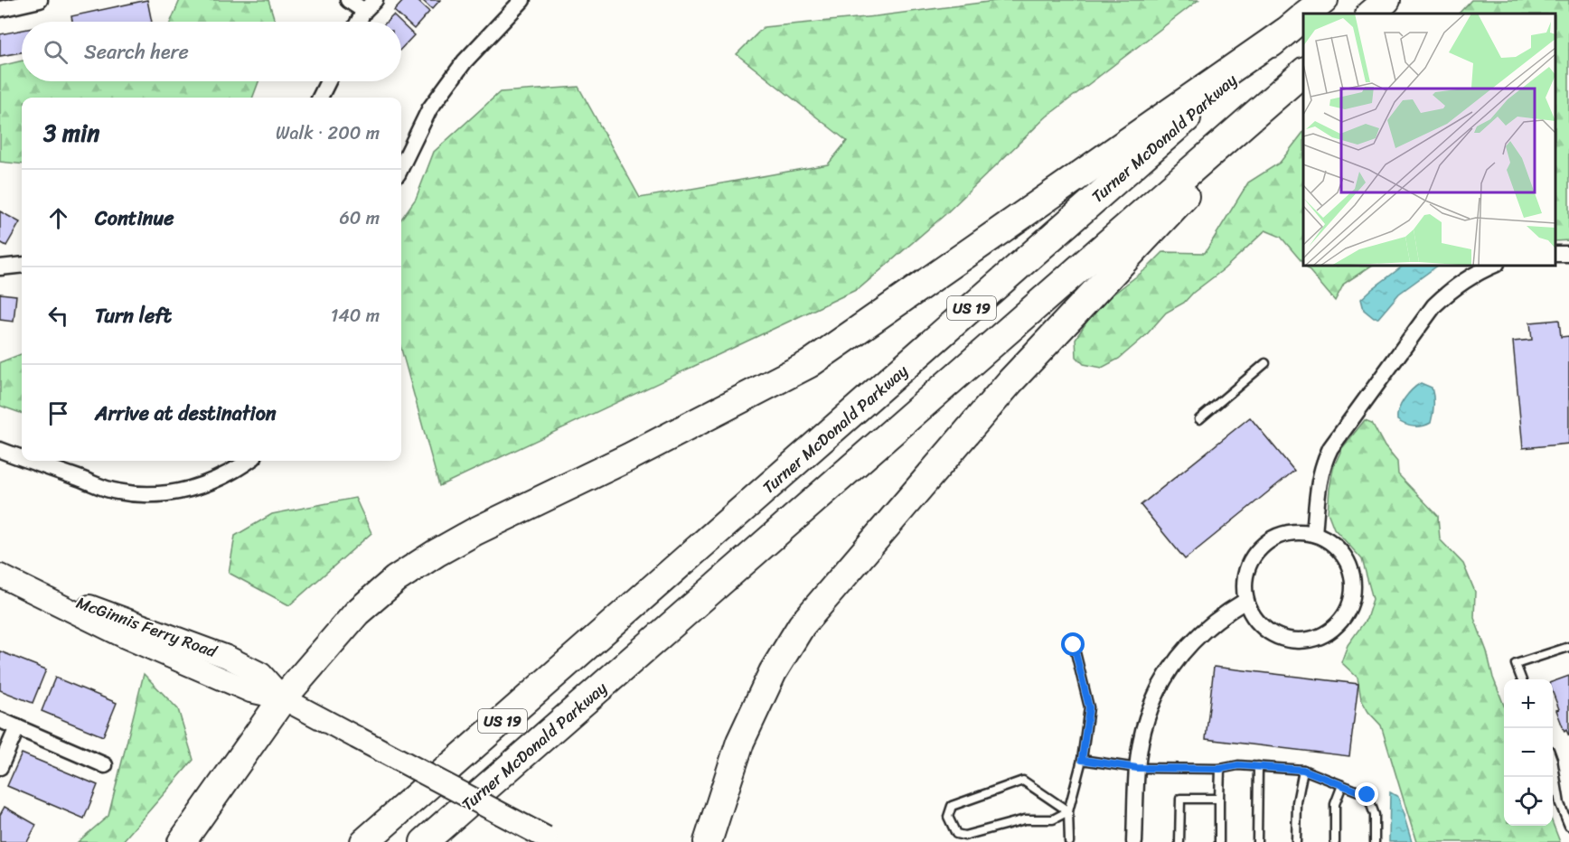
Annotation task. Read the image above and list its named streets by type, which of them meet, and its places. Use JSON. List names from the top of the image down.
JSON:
{
  "streets": {
    "highway": ["Turner McDonald Parkway", "US 19"],
    "main road": ["McGinnis Ferry Road"]
  },
  "page": {
    "search": "Search here",
    "heading": ["3 min", "Walk · 200 m"],
    "list": [
      ["Continue", "60 m"],
      ["Turn left", "140 m"],
      "Arrive at destination"
    ],
    "map_buttons": ["+", "−"]
  }
}
